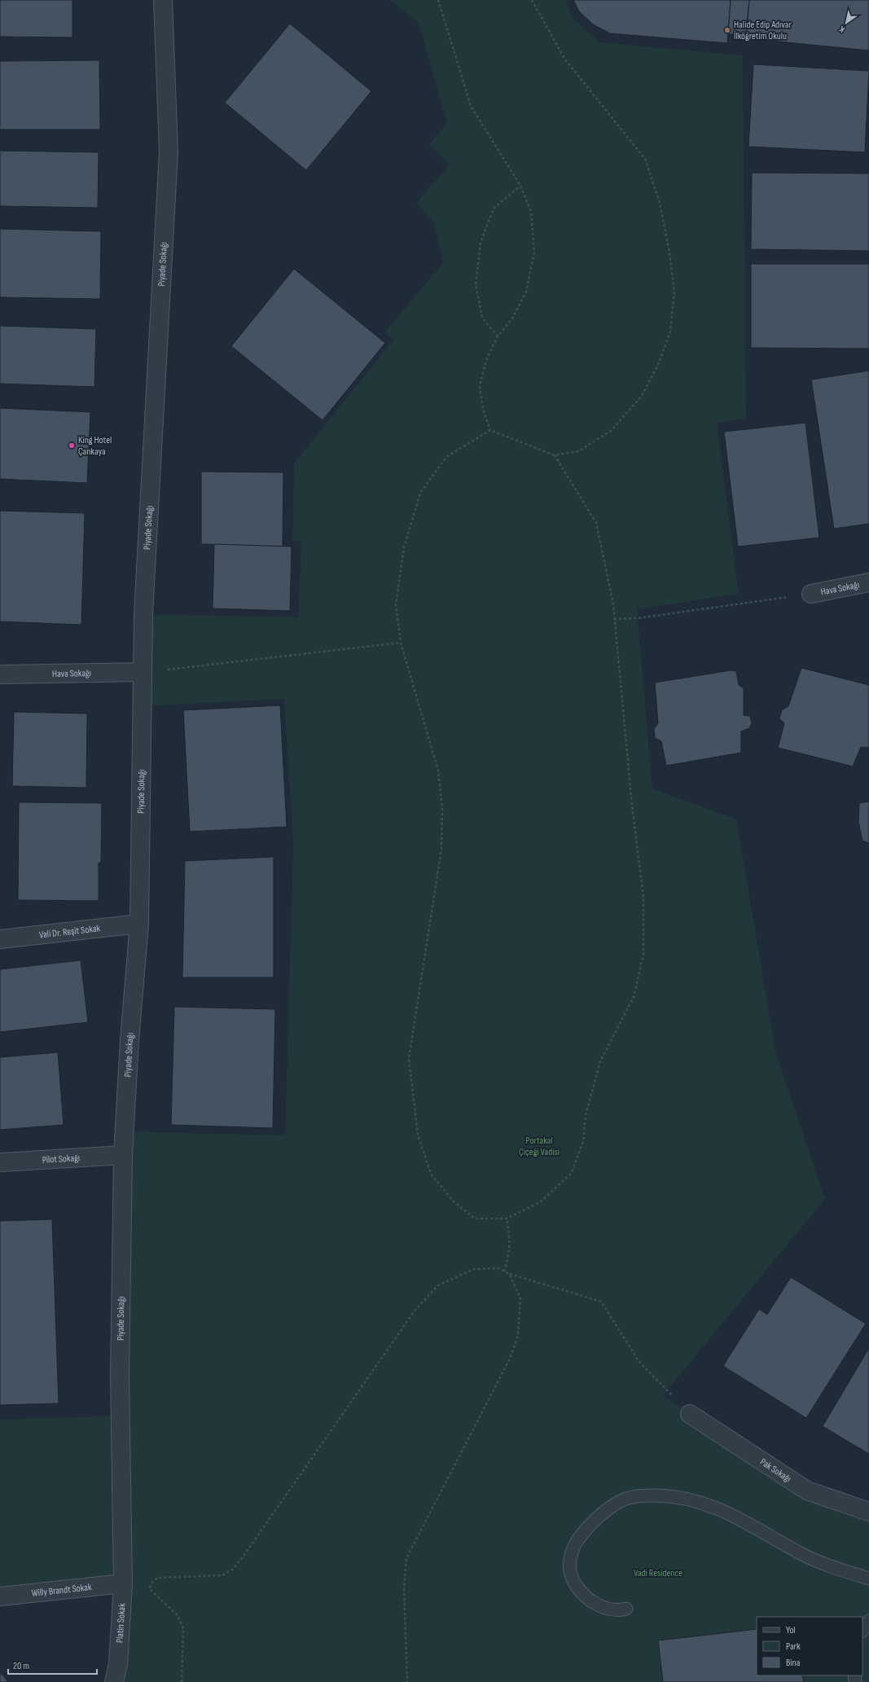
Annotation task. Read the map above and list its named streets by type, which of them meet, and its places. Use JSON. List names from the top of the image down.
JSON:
{
  "streets": {
    "street": [
      "Piyade Sokağı",
      "Hava Sokağı",
      "Vali Dr. Reşit Sokak",
      "Pilot Sokağı",
      "Pak Sokağı",
      "Willy Brandt Sokak",
      "Platin Sokak"
    ]
  },
  "crossings": [
    ["Piyade Sokağı", "Hava Sokağı"],
    ["Piyade Sokağı", "Vali Dr. Reşit Sokak"],
    ["Piyade Sokağı", "Pilot Sokağı"],
    ["Piyade Sokağı", "Willy Brandt Sokak"],
    ["Piyade Sokağı", "Platin Sokak"],
    ["Willy Brandt Sokak", "Platin Sokak"]
  ],
  "parks": ["Portakal Çiçeği Vadisi", "Vadi Residence"],
  "places": ["Halide Edip Adıvar İlköğretim Okulu", "King Hotel Çankaya"],
  "legend": ["Yol", "Park", "Bina"],
  "scale_bar": "20 m",
  "north": "bottom left"
}
